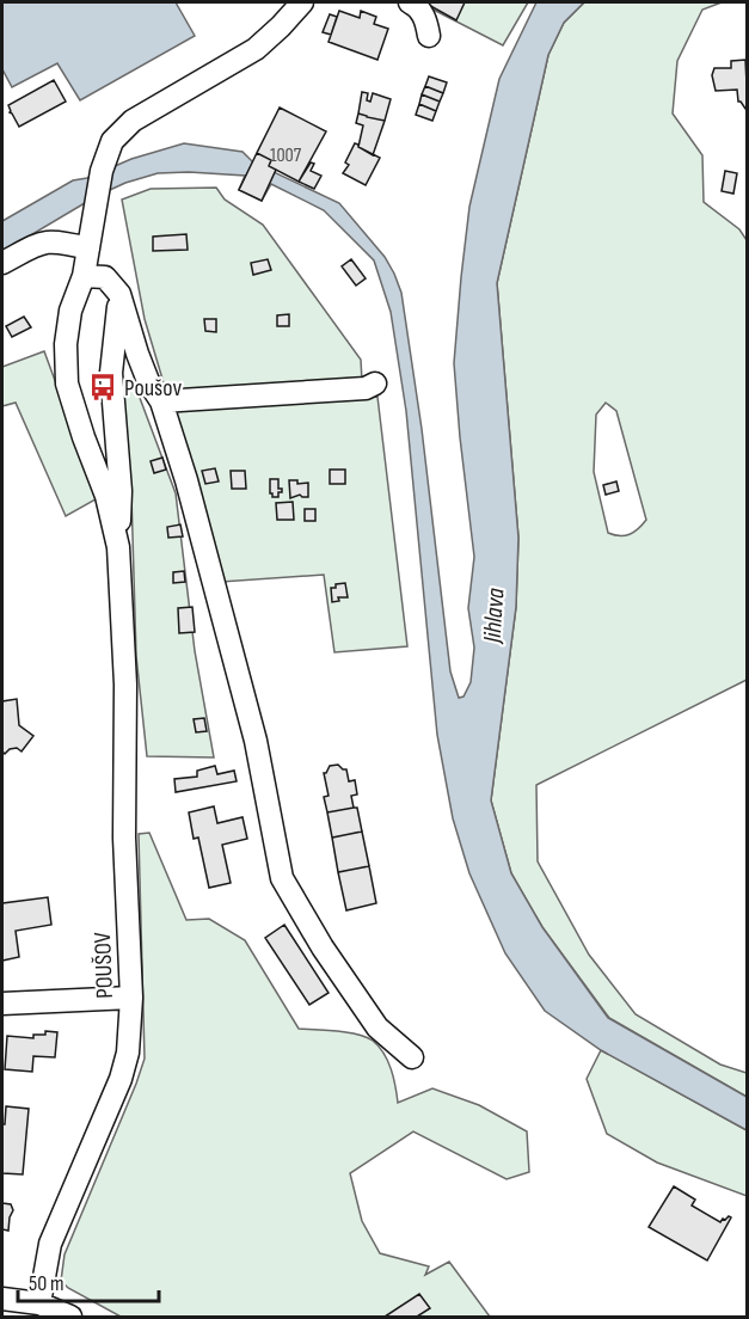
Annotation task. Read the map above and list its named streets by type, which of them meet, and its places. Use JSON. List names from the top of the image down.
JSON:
{
  "streets": {
    "street": ["POUŠOV"]
  },
  "water": ["Jihlava"],
  "places": {
    "bus stop": ["Poušov"]
  },
  "house_numbers": ["1007"],
  "scale_bar": "50 m"
}
